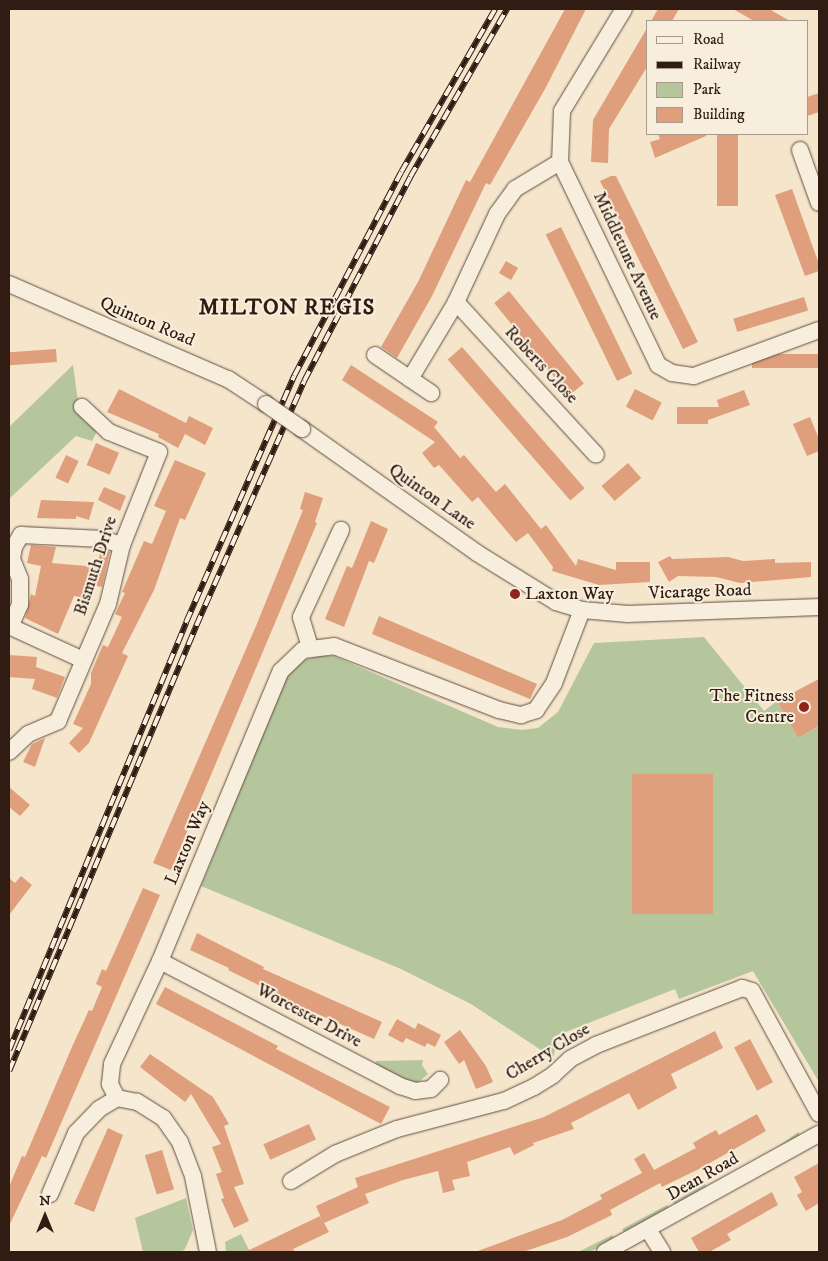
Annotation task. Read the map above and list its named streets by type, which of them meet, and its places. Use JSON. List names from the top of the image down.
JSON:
{
  "streets": {
    "street": [
      "Middletune Avenue",
      "Quinton Road",
      "Roberts Close",
      "Quinton Lane",
      "Bismuth Drive",
      "Vicarage Road",
      "Laxton Way",
      "Worcester Drive",
      "Cherry Close",
      "Dean Road"
    ]
  },
  "crossings": [
    ["Quinton Road", "Quinton Lane"],
    ["Quinton Lane", "Vicarage Road"],
    ["Laxton Way", "Worcester Drive"]
  ],
  "districts": ["MILTON REGIS"],
  "places": ["Laxton Way", "The Fitness Centre"],
  "legend": [
    "Road",
    "Railway",
    "Park",
    "Building"
  ],
  "north": "top"
}
